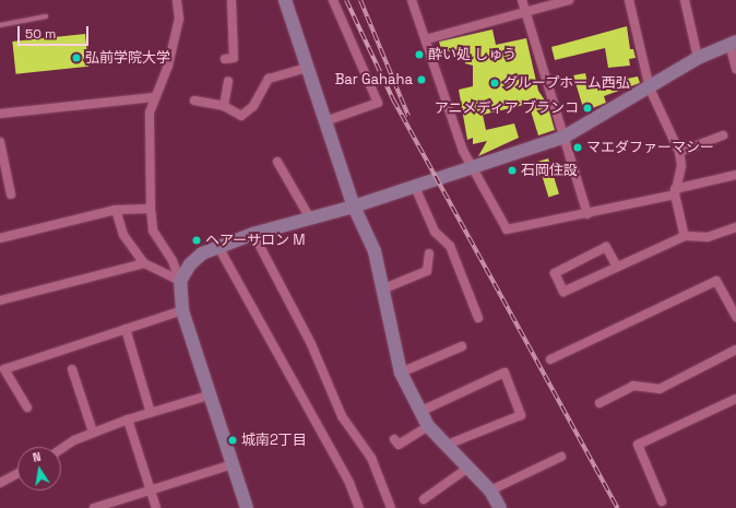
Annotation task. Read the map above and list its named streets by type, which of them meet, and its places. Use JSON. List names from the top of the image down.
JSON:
{
  "places": [
    "酔い処 しゅう",
    "弘前学院大学",
    "Bar Gahaha",
    "グループホーム西弘",
    "アニメディア ブランコ",
    "マエダファーマシー",
    "石岡住設",
    "ヘアーサロン M",
    "城南2丁目"
  ],
  "scale_bar": "50 m",
  "north": "top"
}
